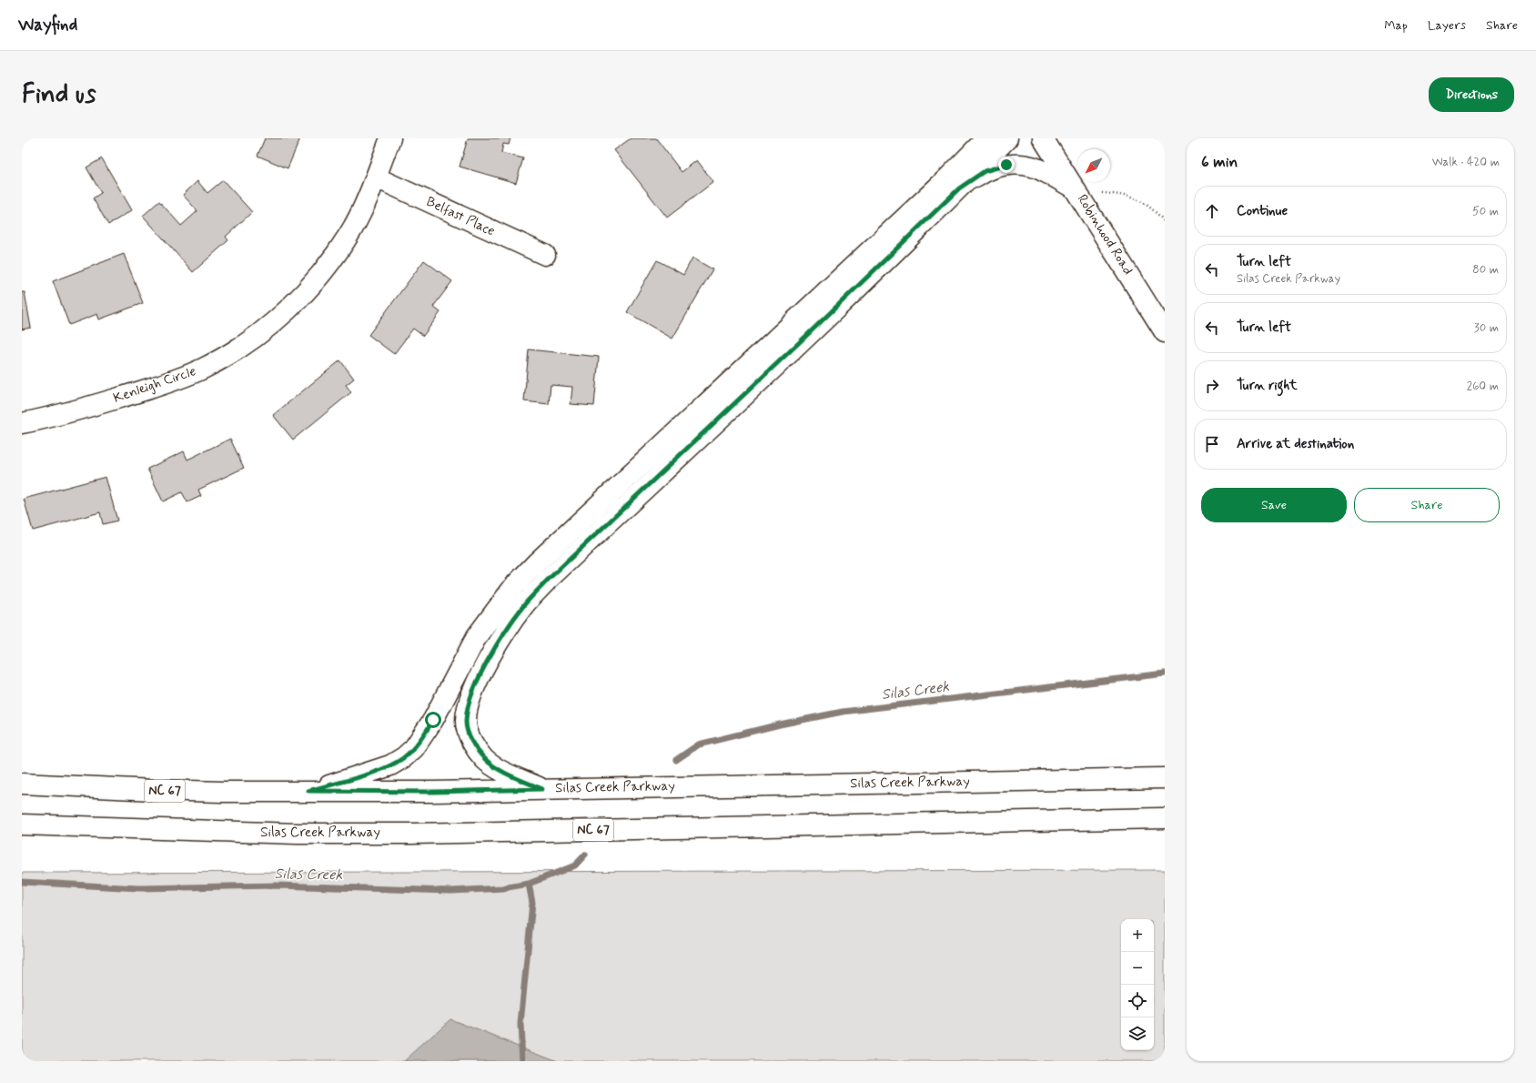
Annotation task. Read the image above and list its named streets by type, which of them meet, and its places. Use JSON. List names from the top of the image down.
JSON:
{
  "streets": {
    "main road": [
      "Belfast Place",
      "Robinhood Road",
      "Kenleigh Circle",
      "Silas Creek Parkway",
      "NC 67"
    ]
  },
  "crossings": [
    ["Belfast Place", "Kenleigh Circle"]
  ],
  "water": ["Silas Creek"],
  "north": "bottom left",
  "page": {
    "header": "Wayfind",
    "nav": ["Map", "Layers", "Share"],
    "buttons": [
      "Directions",
      ["Save", "Share"]
    ],
    "title": "Find us",
    "heading": ["6 min", "Walk · 420 m"],
    "list": [
      ["Continue", "50 m"],
      ["Turn left", "Silas Creek Parkway", "80 m"],
      ["Turn left", "30 m"],
      ["Turn right", "260 m"],
      "Arrive at destination"
    ],
    "map_buttons": ["+", "−"]
  }
}
